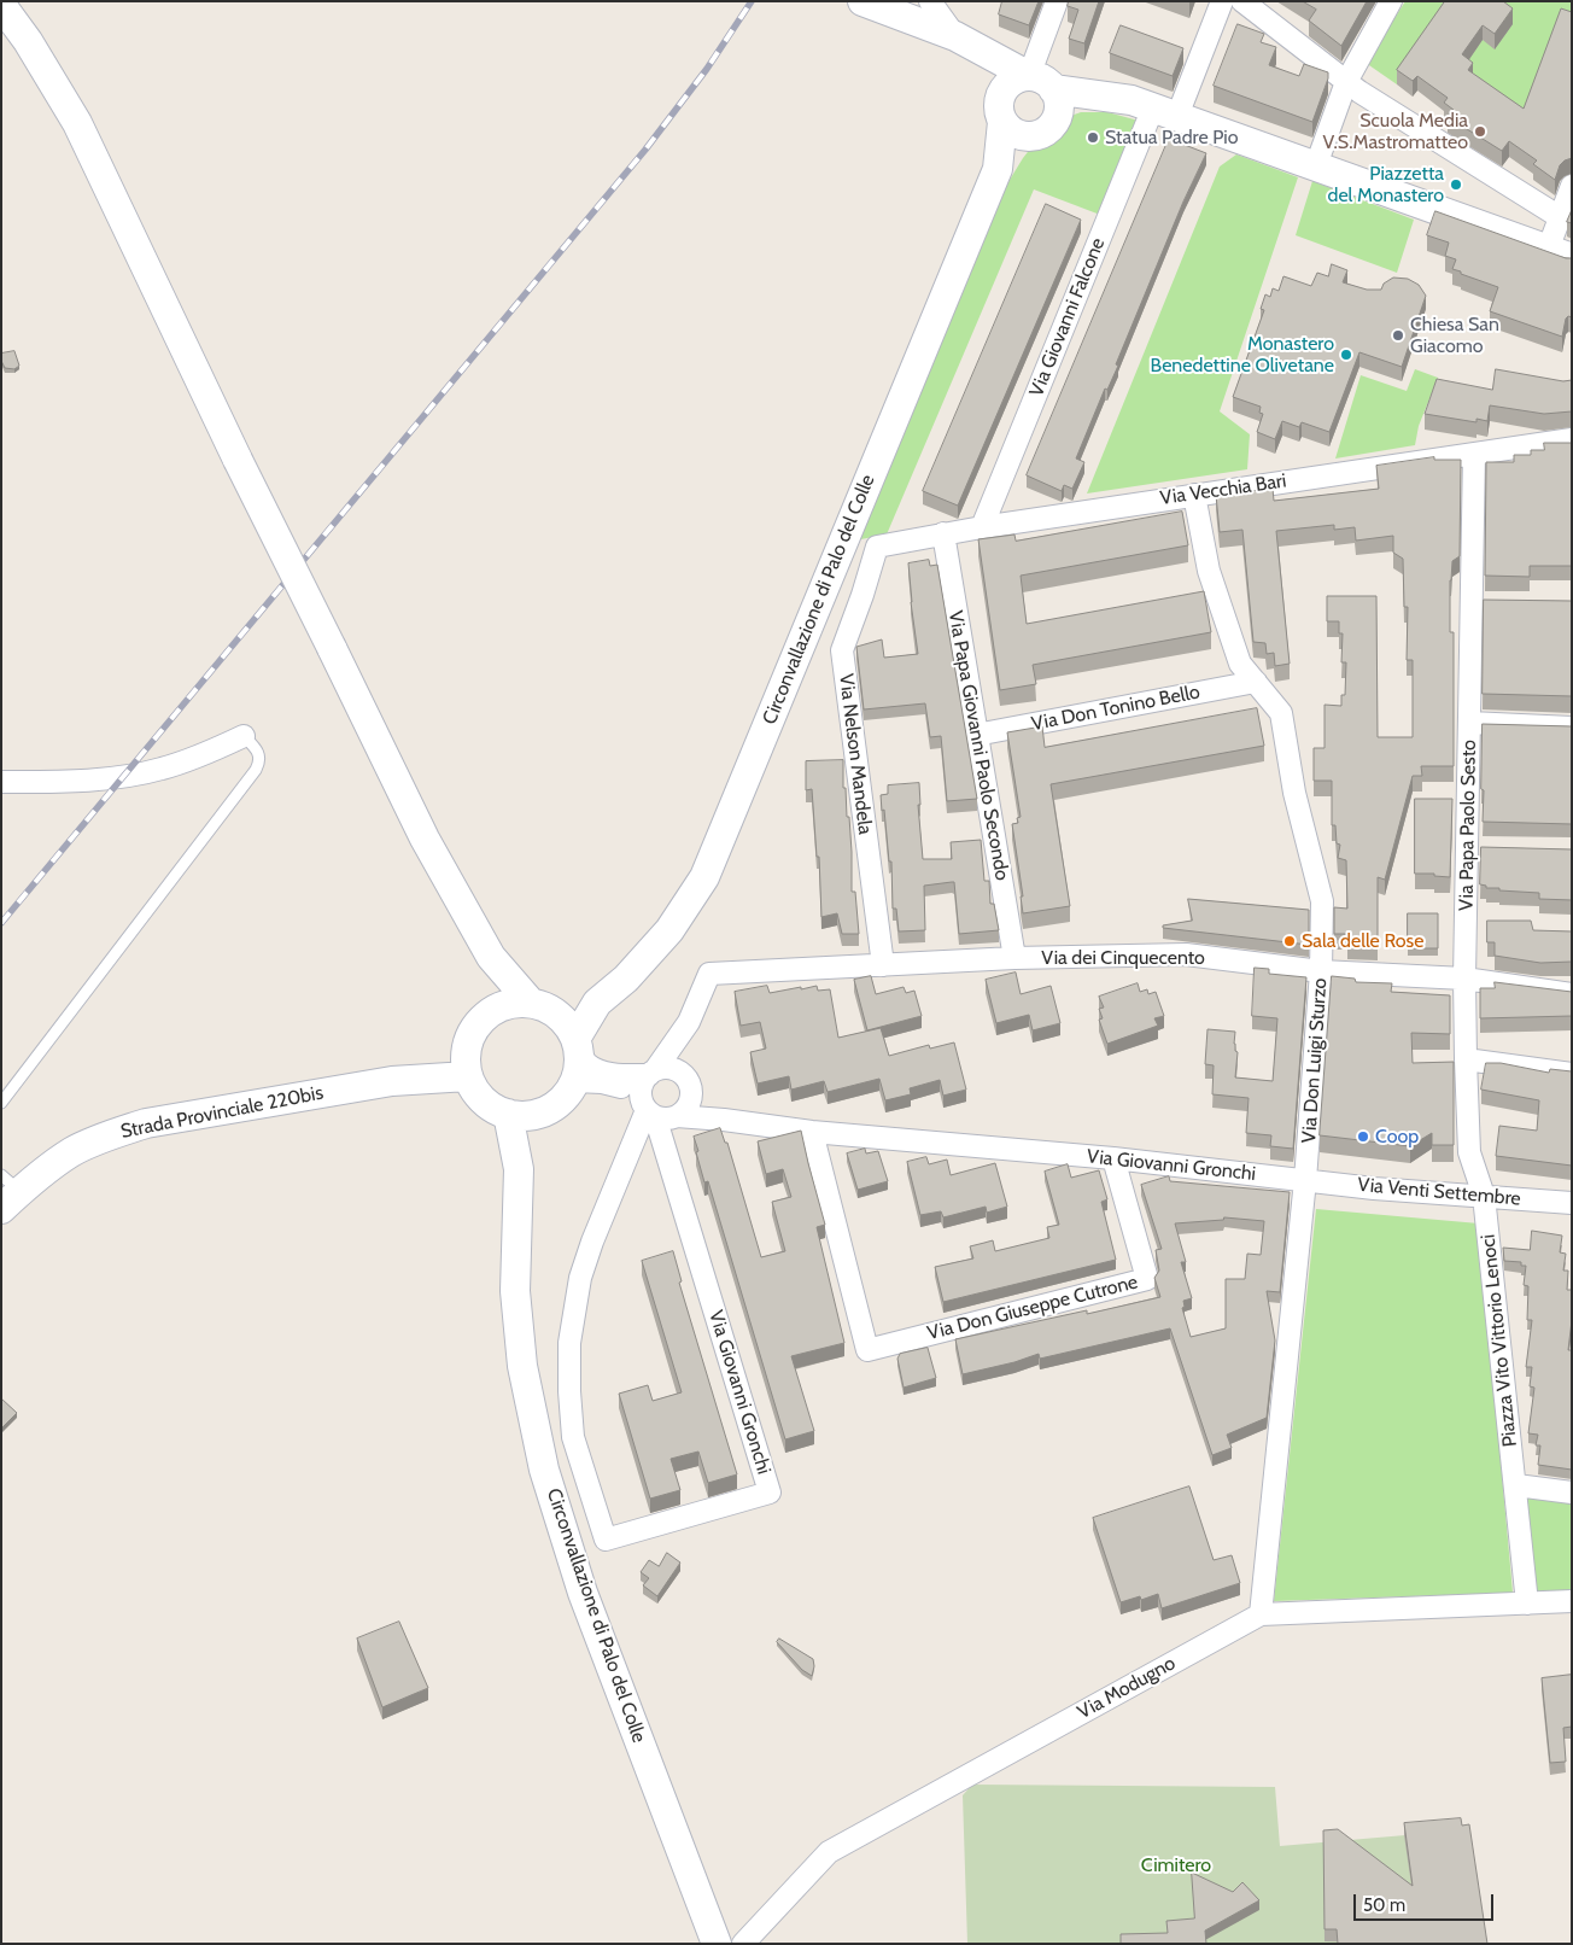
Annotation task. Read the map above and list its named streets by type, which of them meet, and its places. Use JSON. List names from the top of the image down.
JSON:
{
  "streets": {
    "street": [
      "Via Giovanni Falcone",
      "Via Vecchia Bari",
      "Circonvallazione di Palo del Colle",
      "Via Don Tonino Bello",
      "Via Papa Giovanni Paolo Secondo",
      "Via Nelson Mandela",
      "Via Papa Paolo Sesto",
      "Via dei Cinquecento",
      "Via Don Luigi Sturzo",
      "Strada Provinciale 220bis",
      "Via Giovanni Gronchi",
      "Via Venti Settembre",
      "Via Don Giuseppe Cutrone",
      "Piazza Vito Vittorio Lenoci",
      "Via Modugno"
    ]
  },
  "crossings": [
    ["Via Giovanni Falcone", "Via Vecchia Bari"],
    ["Via Vecchia Bari", "Via Papa Giovanni Paolo Secondo"],
    ["Via Vecchia Bari", "Via Nelson Mandela"],
    ["Via Vecchia Bari", "Via Papa Paolo Sesto"],
    ["Via Vecchia Bari", "Via Don Luigi Sturzo"],
    ["Via Don Tonino Bello", "Via Papa Giovanni Paolo Secondo"],
    ["Via Don Tonino Bello", "Via Don Luigi Sturzo"],
    ["Via Papa Giovanni Paolo Secondo", "Via dei Cinquecento"],
    ["Via Nelson Mandela", "Via dei Cinquecento"],
    ["Via Papa Paolo Sesto", "Via dei Cinquecento"],
    ["Via Papa Paolo Sesto", "Via Venti Settembre"],
    ["Via Papa Paolo Sesto", "Piazza Vito Vittorio Lenoci"],
    ["Via dei Cinquecento", "Via Don Luigi Sturzo"],
    ["Via dei Cinquecento", "Via Giovanni Gronchi"],
    ["Via Don Luigi Sturzo", "Via Giovanni Gronchi"],
    ["Via Don Luigi Sturzo", "Via Venti Settembre"],
    ["Via Don Luigi Sturzo", "Via Modugno"],
    ["Via Giovanni Gronchi", "Via Venti Settembre"],
    ["Via Giovanni Gronchi", "Via Don Giuseppe Cutrone"],
    ["Via Venti Settembre", "Piazza Vito Vittorio Lenoci"],
    ["Piazza Vito Vittorio Lenoci", "Via Modugno"]
  ],
  "parks": ["Cimitero"],
  "places": [
    "Scuola Media V.S.Mastromatteo",
    "Statua Padre Pio",
    "Piazzetta del Monastero",
    "Chiesa San Giacomo",
    "Monastero Benedettine Olivetane",
    "Sala delle Rose",
    "Coop"
  ],
  "scale_bar": "50 m"
}
